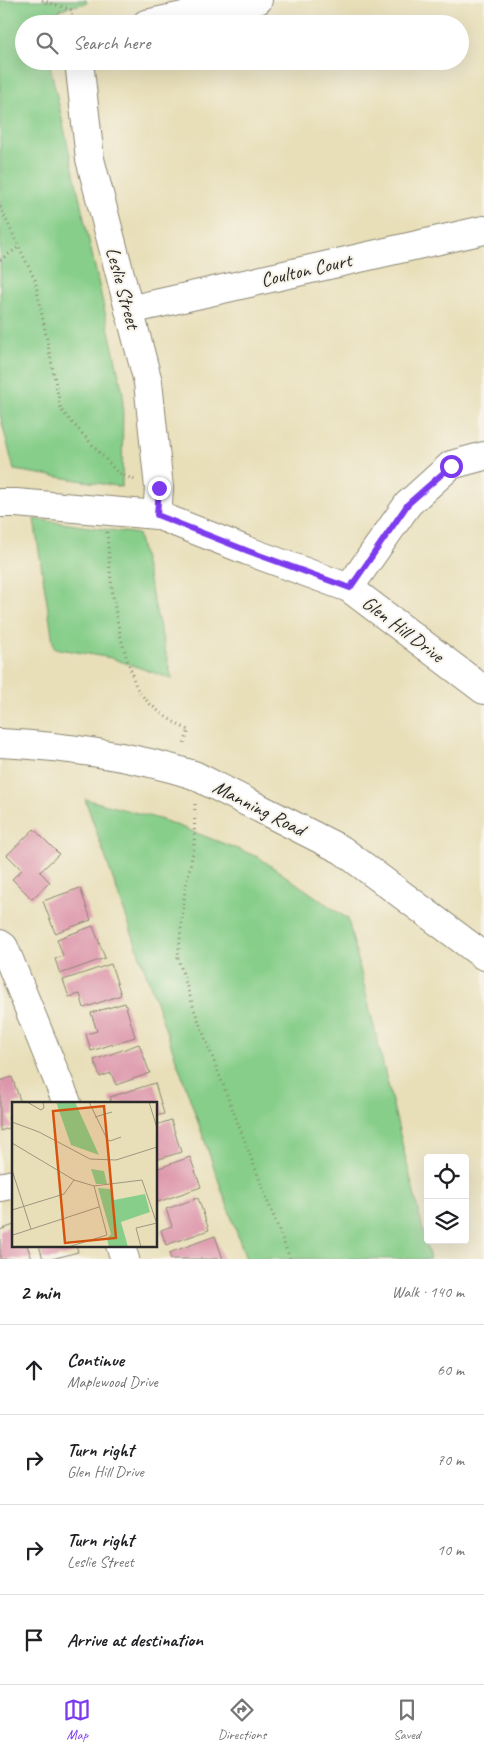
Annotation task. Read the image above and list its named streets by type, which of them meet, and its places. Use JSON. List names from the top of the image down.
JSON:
{
  "streets": {
    "street": [
      "Coulton Court",
      "Leslie Street",
      "Glen Hill Drive",
      "Manning Road"
    ]
  },
  "crossings": [
    ["Coulton Court", "Leslie Street"],
    ["Leslie Street", "Glen Hill Drive"]
  ],
  "page": {
    "search": "Search here",
    "heading": ["2 min", "Walk · 140 m"],
    "list": [
      ["Continue", "Maplewood Drive", "60 m"],
      ["Turn right", "Glen Hill Drive", "70 m"],
      ["Turn right", "Leslie Street", "10 m"],
      "Arrive at destination"
    ],
    "nav": ["Map", "Directions", "Saved"]
  }
}
